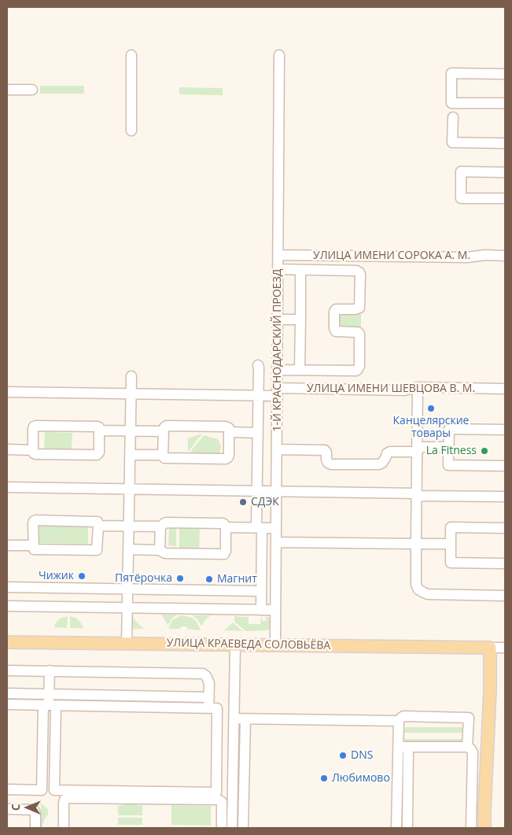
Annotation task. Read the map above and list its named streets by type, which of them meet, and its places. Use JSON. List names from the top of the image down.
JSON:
{
  "streets": {
    "main road": ["УЛИЦА КРАЕВЕДА СОЛОВЬЁВА"],
    "street": ["УЛИЦА ИМЕНИ СОРОКА А. М.", "1-Й КРАСНОДАРСКИЙ ПРОЕЗД", "УЛИЦА ИМЕНИ ШЕВЦОВА В. М."]
  },
  "crossings": [
    ["УЛИЦА ИМЕНИ СОРОКА А. М.", "1-Й КРАСНОДАРСКИЙ ПРОЕЗД"],
    ["1-Й КРАСНОДАРСКИЙ ПРОЕЗД", "УЛИЦА ИМЕНИ ШЕВЦОВА В. М."],
    ["1-Й КРАСНОДАРСКИЙ ПРОЕЗД", "УЛИЦА КРАЕВЕДА СОЛОВЬЁВА"]
  ],
  "places": [
    "Канцелярские товары",
    "La Fitness",
    "СДЭК",
    "Чижик",
    "Пятёрочка",
    "Магнит",
    "DNS",
    "Любимово"
  ],
  "north": "left"
}
